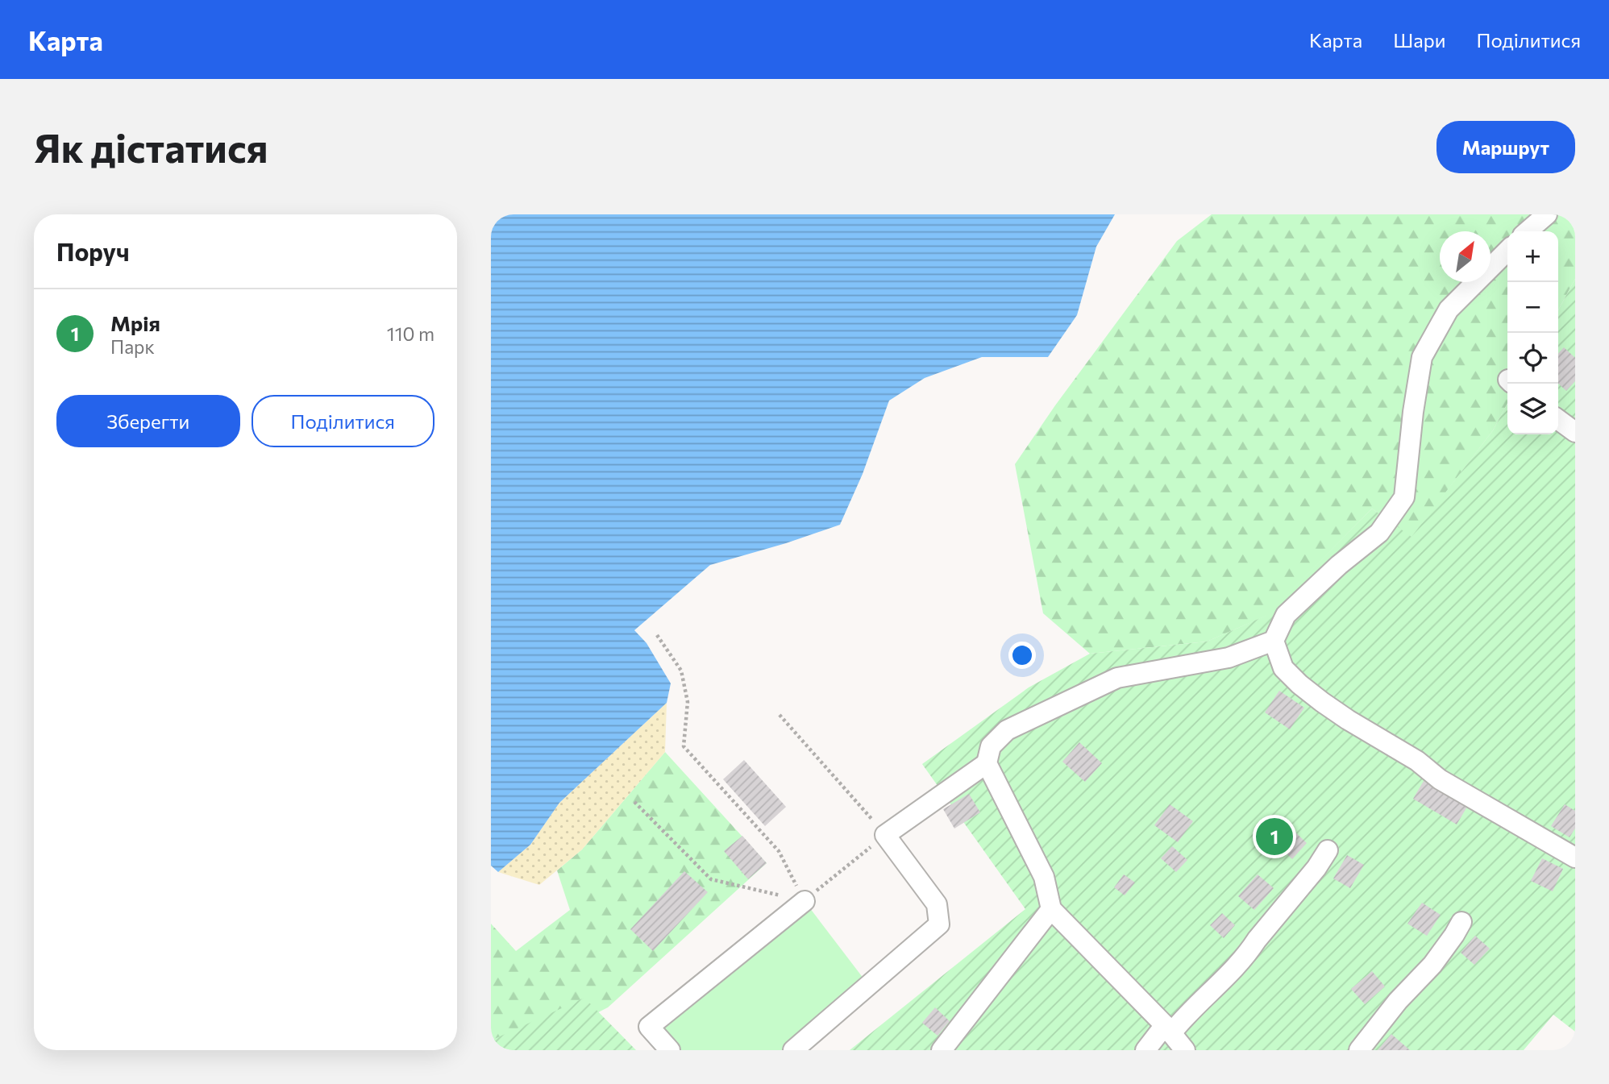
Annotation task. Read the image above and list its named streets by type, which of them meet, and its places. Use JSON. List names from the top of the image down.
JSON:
{
  "north": "top right",
  "page": {
    "header": "Карта",
    "nav": ["Карта", "Шари", "Поділитися"],
    "buttons": [
      "Маршрут",
      ["Зберегти", "Поділитися"]
    ],
    "title": "Як дістатися",
    "heading": "Поруч",
    "map_buttons": ["+", "−"],
    "list": [
      {
        "mark": "1",
        "name": "Мрія",
        "note": "Парк",
        "value": "110 m"
      }
    ],
    "pins": "1"
  }
}
